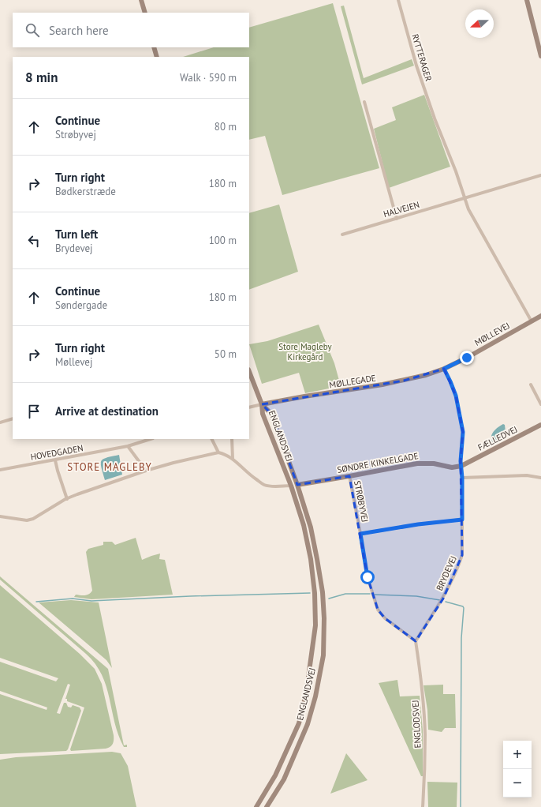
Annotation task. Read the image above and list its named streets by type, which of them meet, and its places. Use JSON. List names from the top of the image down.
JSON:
{
  "streets": {
    "main road": [
      "MØLLEVEJ",
      "MØLLEGADE",
      "ENGLANDSVEJ",
      "FÆLLEDVEJ",
      "SØNDRE KINKELGADE"
    ],
    "street": [
      "RYTTERAGER",
      "HALVEJEN",
      "HOVEDGADEN",
      "STRØBYVEJ",
      "BRYDEVEJ",
      "ENGLODSVEJ"
    ]
  },
  "crossings": [
    ["RYTTERAGER", "HALVEJEN"],
    ["MØLLEVEJ", "MØLLEGADE"],
    ["MØLLEVEJ", "BRYDEVEJ"],
    ["MØLLEGADE", "ENGLANDSVEJ"],
    ["MØLLEGADE", "BRYDEVEJ"],
    ["ENGLANDSVEJ", "SØNDRE KINKELGADE"],
    ["FÆLLEDVEJ", "SØNDRE KINKELGADE"],
    ["FÆLLEDVEJ", "BRYDEVEJ"],
    ["SØNDRE KINKELGADE", "STRØBYVEJ"],
    ["SØNDRE KINKELGADE", "BRYDEVEJ"],
    ["STRØBYVEJ", "BRYDEVEJ"],
    ["STRØBYVEJ", "ENGLODSVEJ"],
    ["BRYDEVEJ", "ENGLODSVEJ"]
  ],
  "districts": ["STORE MAGLEBY"],
  "parks": ["Store Magleby Kirkegård"],
  "north": "left",
  "page": {
    "search": "Search here",
    "heading": ["8 min", "Walk · 590 m"],
    "list": [
      ["Continue", "Strøbyvej", "80 m"],
      ["Turn right", "Bødkerstræde", "180 m"],
      ["Turn left", "Brydevej", "100 m"],
      ["Continue", "Søndergade", "180 m"],
      ["Turn right", "Møllevej", "50 m"],
      "Arrive at destination"
    ],
    "map_buttons": ["+", "−"]
  }
}
